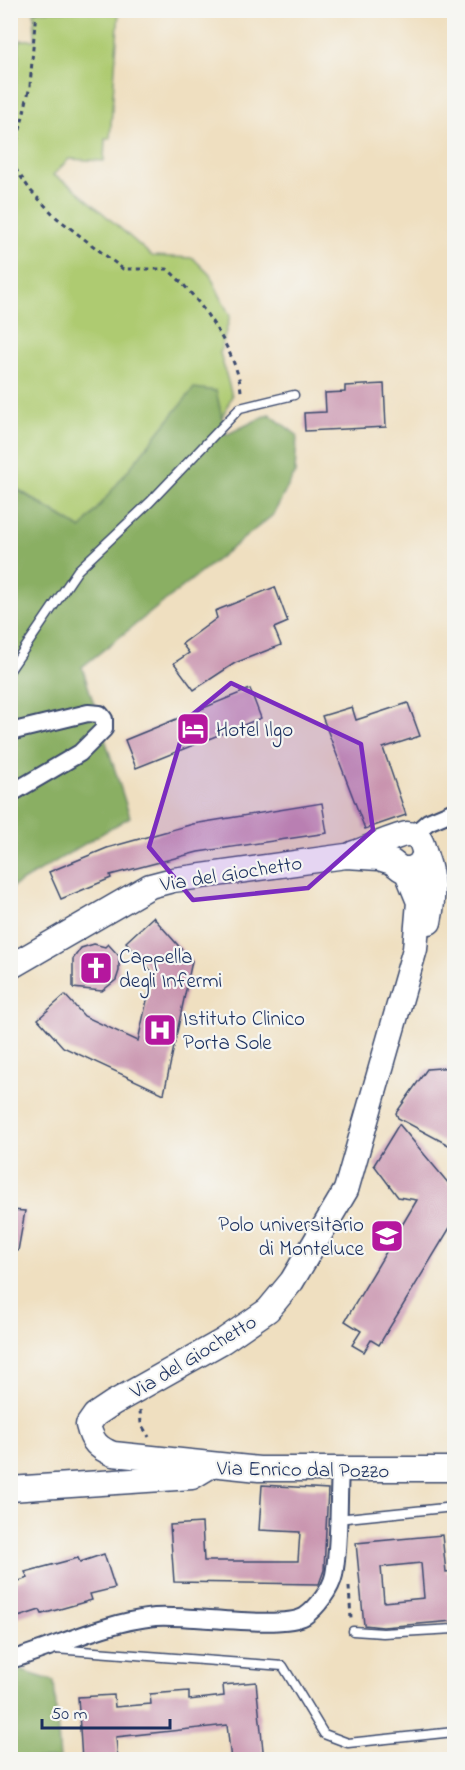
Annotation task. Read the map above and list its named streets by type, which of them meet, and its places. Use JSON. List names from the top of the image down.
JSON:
{
  "streets": {
    "street": ["Via del Giochetto", "Via Enrico dal Pozzo"]
  },
  "crossings": [
    ["Via del Giochetto", "Via Enrico dal Pozzo"]
  ],
  "places": {
    "hotel": ["Hotel Ilgo"],
    "church": ["Cappella degli Infermi"],
    "hospital": ["Istituto Clinico Porta Sole"],
    "school or university": ["Polo universitario di Monteluce"]
  },
  "scale_bar": "50 m"
}
